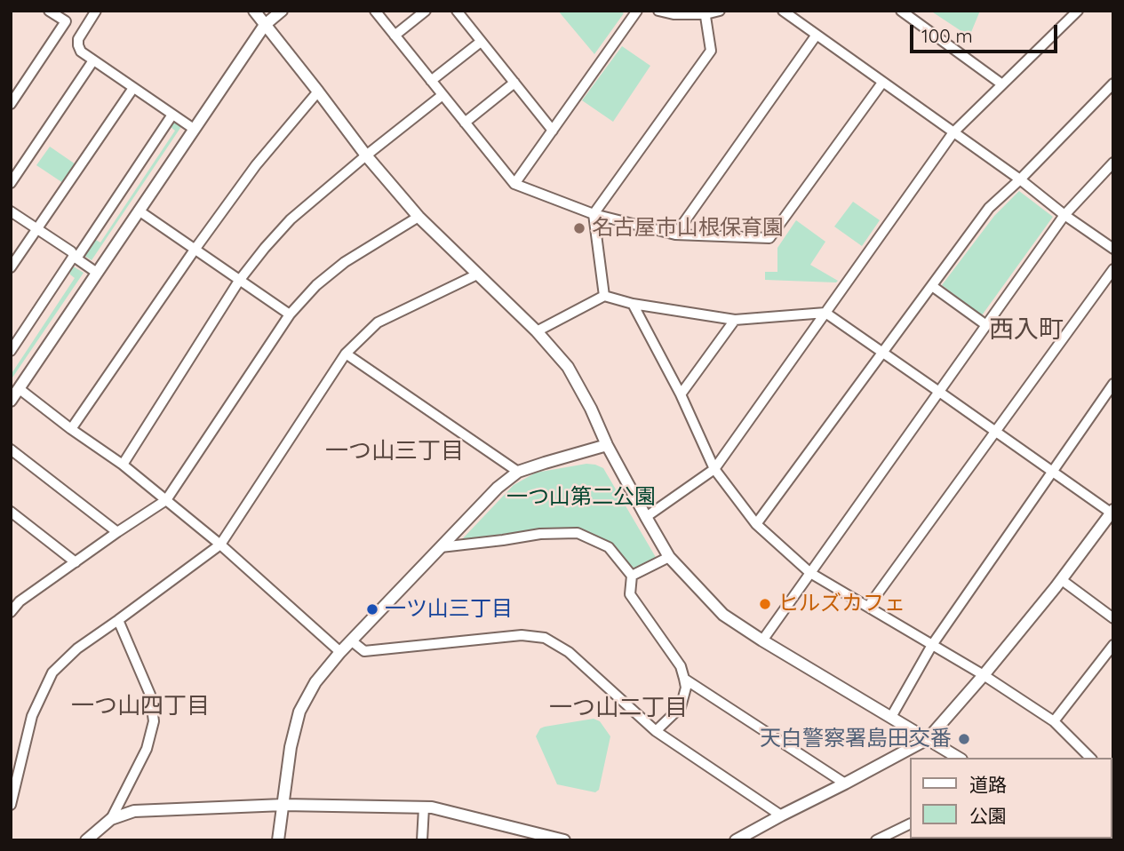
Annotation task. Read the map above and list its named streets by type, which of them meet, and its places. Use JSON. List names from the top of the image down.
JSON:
{
  "districts": [
    "西入町",
    "一つ山三丁目",
    "一つ山四丁目",
    "一つ山二丁目"
  ],
  "parks": ["一つ山第二公園"],
  "places": [
    "名古屋市山根保育園",
    "ヒルズカフェ",
    "一ツ山三丁目",
    "天白警察署島田交番"
  ],
  "legend": ["道路", "公園"],
  "scale_bar": "100 m"
}
